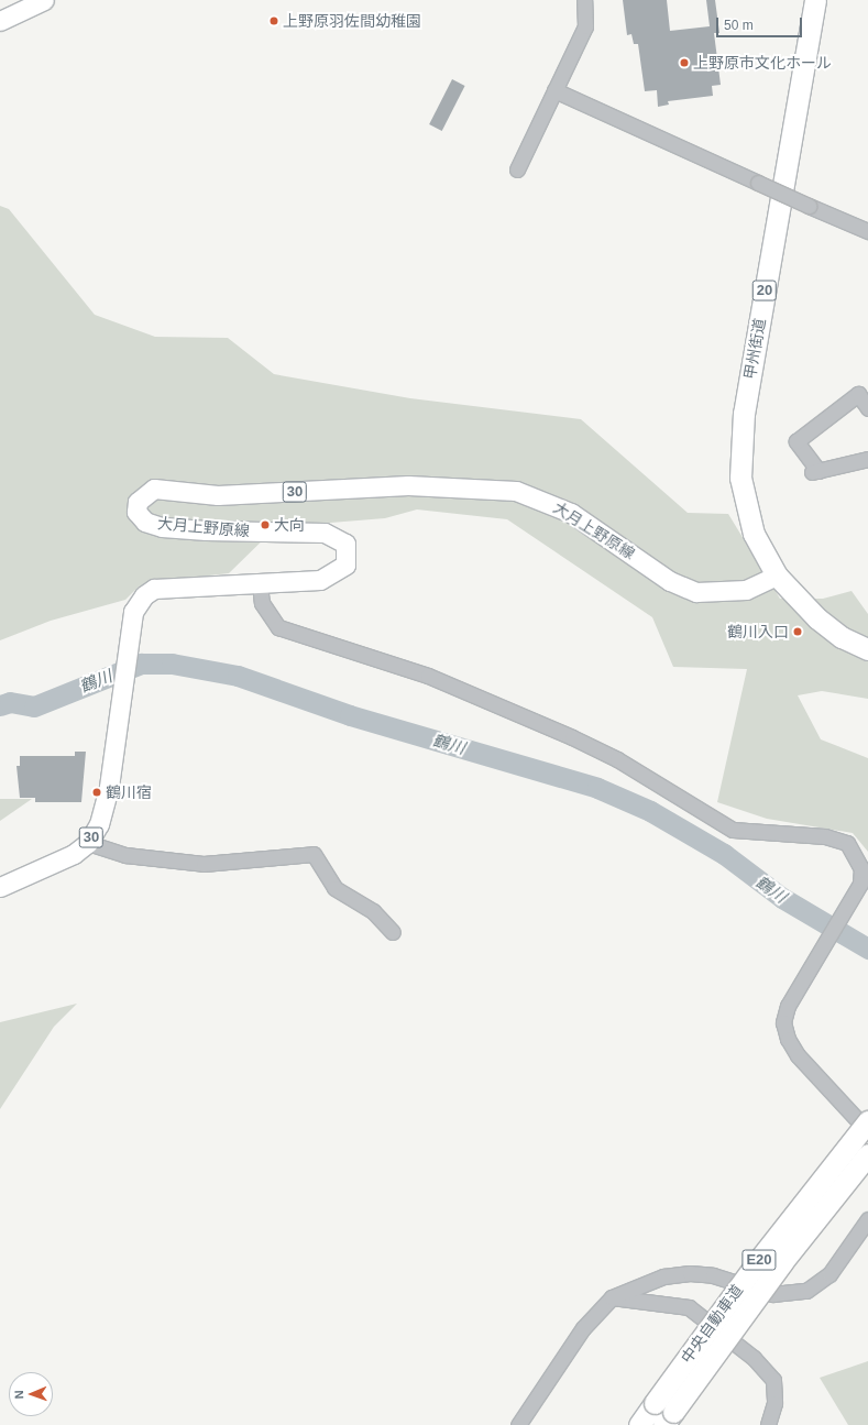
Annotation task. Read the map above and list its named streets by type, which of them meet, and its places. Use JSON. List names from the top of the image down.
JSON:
{
  "streets": {
    "highway": [
      "20",
      "甲州街道",
      "E20",
      "中央自動車道"
    ],
    "main road": ["30", "大月上野原線"]
  },
  "crossings": [
    ["甲州街道", "大月上野原線"],
    ["30", "大月上野原線"]
  ],
  "water": ["鶴川"],
  "places": [
    "上野原羽佐間幼稚園",
    "上野原市文化ホール",
    "大向",
    "鶴川入口",
    "鶴川宿"
  ],
  "scale_bar": "50 m",
  "north": "left"
}
